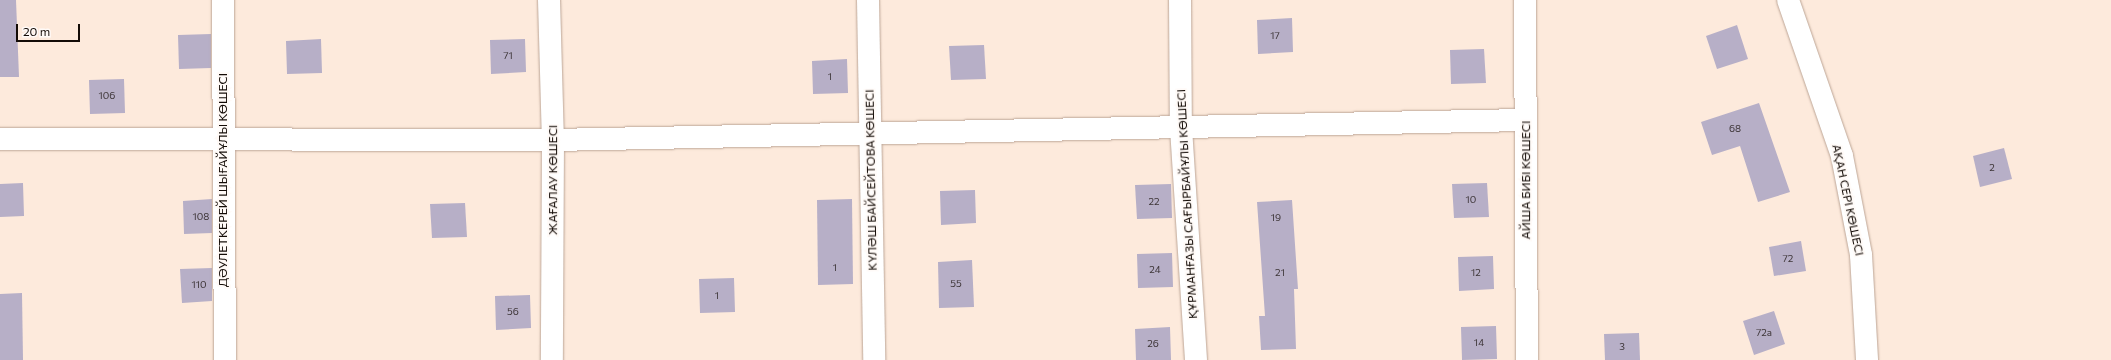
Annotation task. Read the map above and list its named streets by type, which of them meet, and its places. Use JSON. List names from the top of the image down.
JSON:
{
  "streets": {
    "street": [
      "ДӘУЛЕТКЕРЕЙ ШЫҒАЙҰЛЫ КӨШЕСІ",
      "ЖАҒАЛАУ КӨШЕСІ",
      "КҮЛӘШ БАЙСЕЙТОВА КӨШЕСІ",
      "АЙША БИБІ КӨШЕСІ",
      "АҚАН СЕРІ КӨШЕСІ",
      "ҚҰРМАНҒАЗЫ САҒЫРБАЙҰЛЫ КӨШЕСІ"
    ]
  },
  "house_numbers": [
    "17",
    "71",
    "1",
    "106",
    "68",
    "2",
    "10",
    "22",
    "108",
    "19",
    "72",
    "1",
    "24",
    "21",
    "12",
    "55",
    "110",
    "1",
    "56",
    "72а",
    "14",
    "26",
    "3"
  ],
  "scale_bar": "20 m"
}
